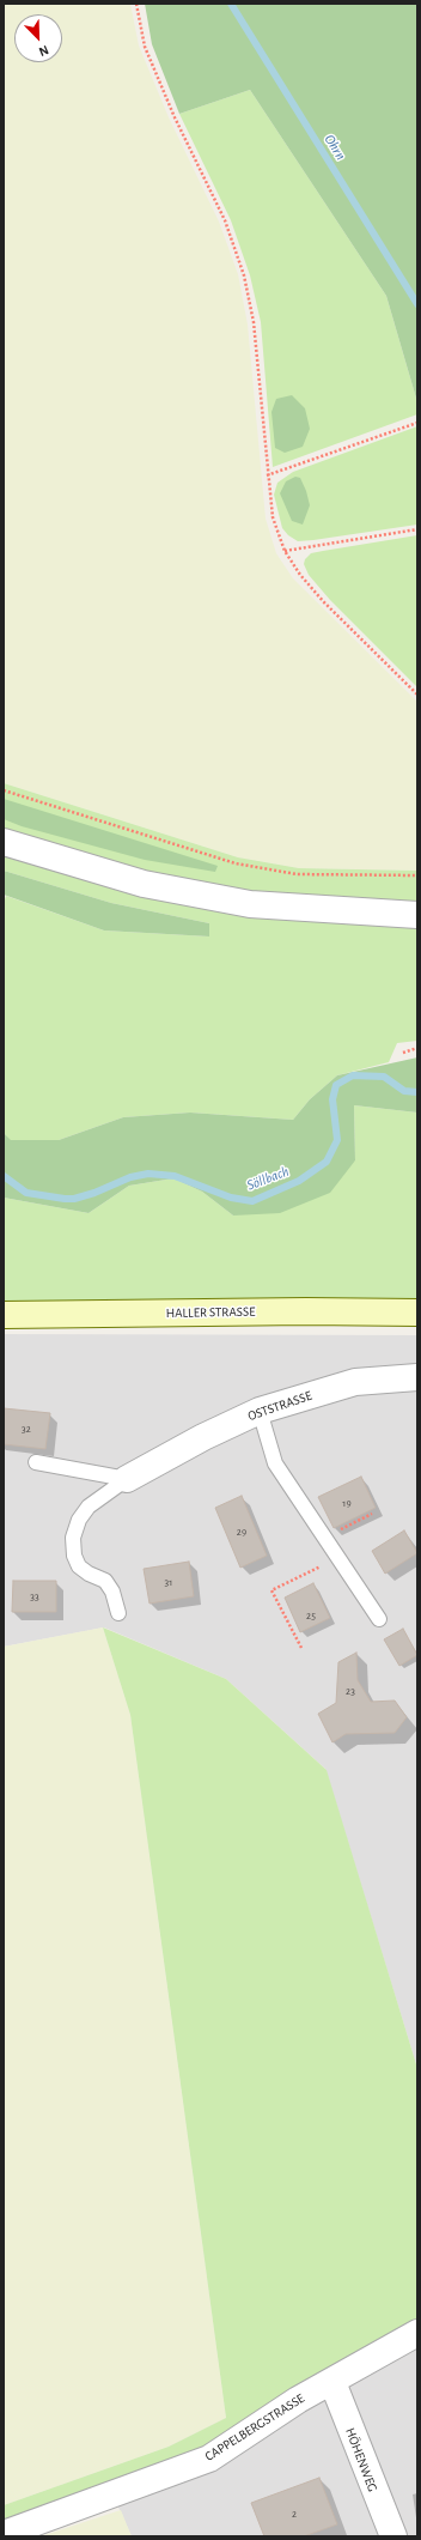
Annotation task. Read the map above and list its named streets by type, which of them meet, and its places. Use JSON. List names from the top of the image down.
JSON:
{
  "streets": {
    "main road": ["HALLER STRASSE"],
    "street": ["OSTSTRASSE", "CAPPELBERGSTRASSE", "HÖHENWEG"]
  },
  "crossings": [
    ["CAPPELBERGSTRASSE", "HÖHENWEG"]
  ],
  "water": ["Ohrn", "Söllbach"],
  "house_numbers": [
    "32",
    "19",
    "29",
    "31",
    "33",
    "25",
    "23",
    "2"
  ],
  "north": "bottom right"
}
